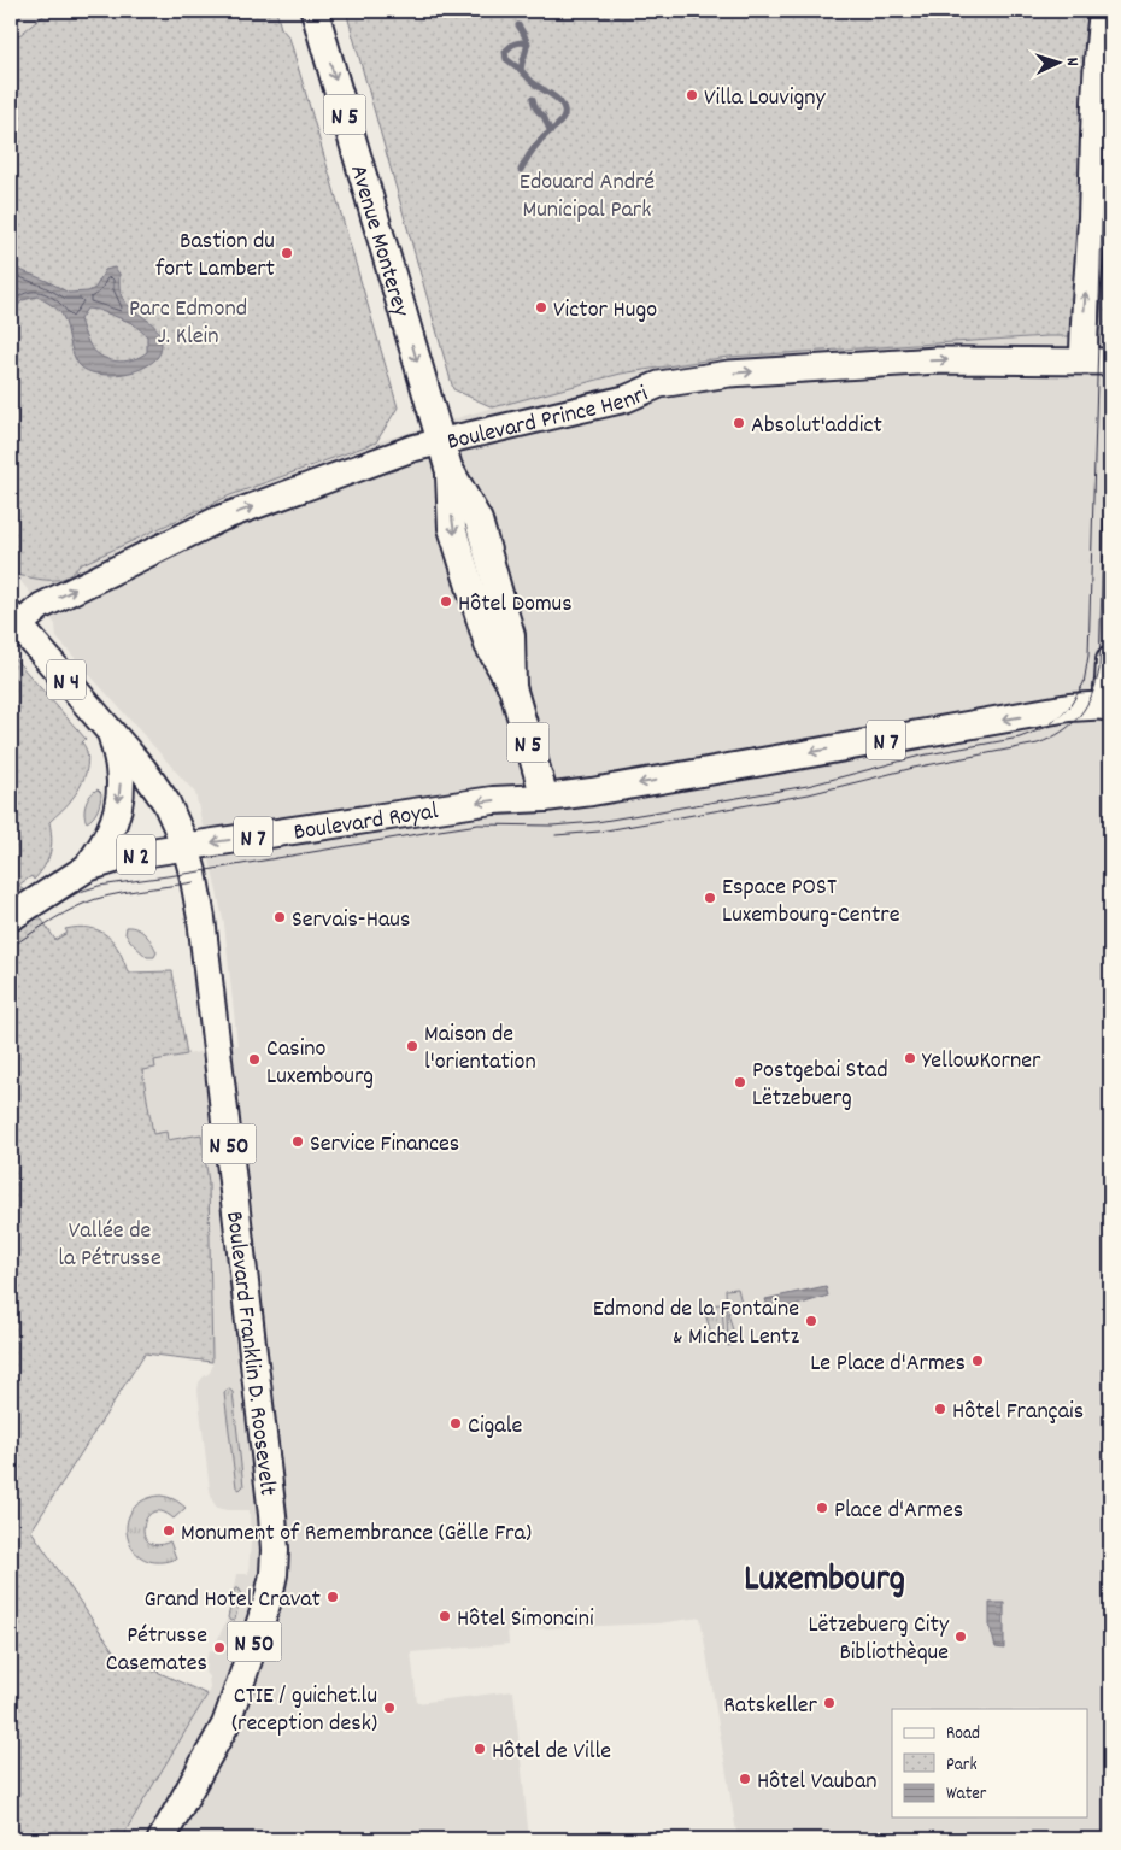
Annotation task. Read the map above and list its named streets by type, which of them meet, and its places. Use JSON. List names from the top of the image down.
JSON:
{
  "streets": {
    "main road": [
      "N 5",
      "Avenue Monterey",
      "Boulevard Prince Henri",
      "N 4",
      "N 7",
      "Boulevard Royal",
      "N 2",
      "N 50",
      "Boulevard Franklin D. Roosevelt"
    ]
  },
  "crossings": [
    ["Avenue Monterey", "Boulevard Prince Henri"],
    ["Avenue Monterey", "N 7"],
    ["Avenue Monterey", "Boulevard Royal"],
    ["Boulevard Prince Henri", "N 4"],
    ["N 4", "Boulevard Royal"],
    ["N 4", "N 2"],
    ["N 4", "Boulevard Franklin D. Roosevelt"],
    ["N 7", "Boulevard Royal"],
    ["Boulevard Royal", "N 2"],
    ["Boulevard Royal", "Boulevard Franklin D. Roosevelt"],
    ["N 2", "Boulevard Franklin D. Roosevelt"]
  ],
  "one_way": ["Avenue Monterey", "Boulevard Prince Henri", "Boulevard Royal"],
  "districts": ["Luxembourg"],
  "parks": ["Edouard André Municipal Park", "Parc Edmond J. Klein", "Vallée de la Pétrusse"],
  "places": [
    "Villa Louvigny",
    "Bastion du fort Lambert",
    "Victor Hugo",
    "Absolut'addict",
    "Hôtel Domus",
    "Espace POST Luxembourg-Centre",
    "Servais-Haus",
    "Maison de l'orientation",
    "YellowKorner",
    "Casino Luxembourg",
    "Postgebai Stad Lëtzebuerg",
    "Service Finances",
    "Edmond de la Fontaine & Michel Lentz",
    "Le Place d'Armes",
    "Hôtel Français",
    "Cigale",
    "Place d'Armes",
    "Monument of Remembrance (Gëlle Fra)",
    "Grand Hotel Cravat",
    "Hôtel Simoncini",
    "Lëtzebuerg City Bibliothèque",
    "Pétrusse Casemates",
    "Ratskeller",
    "CTIE / guichet.lu (reception desk)",
    "Hôtel de Ville",
    "Hôtel Vauban"
  ],
  "legend": ["Road", "Park", "Water"],
  "north": "right"
}
